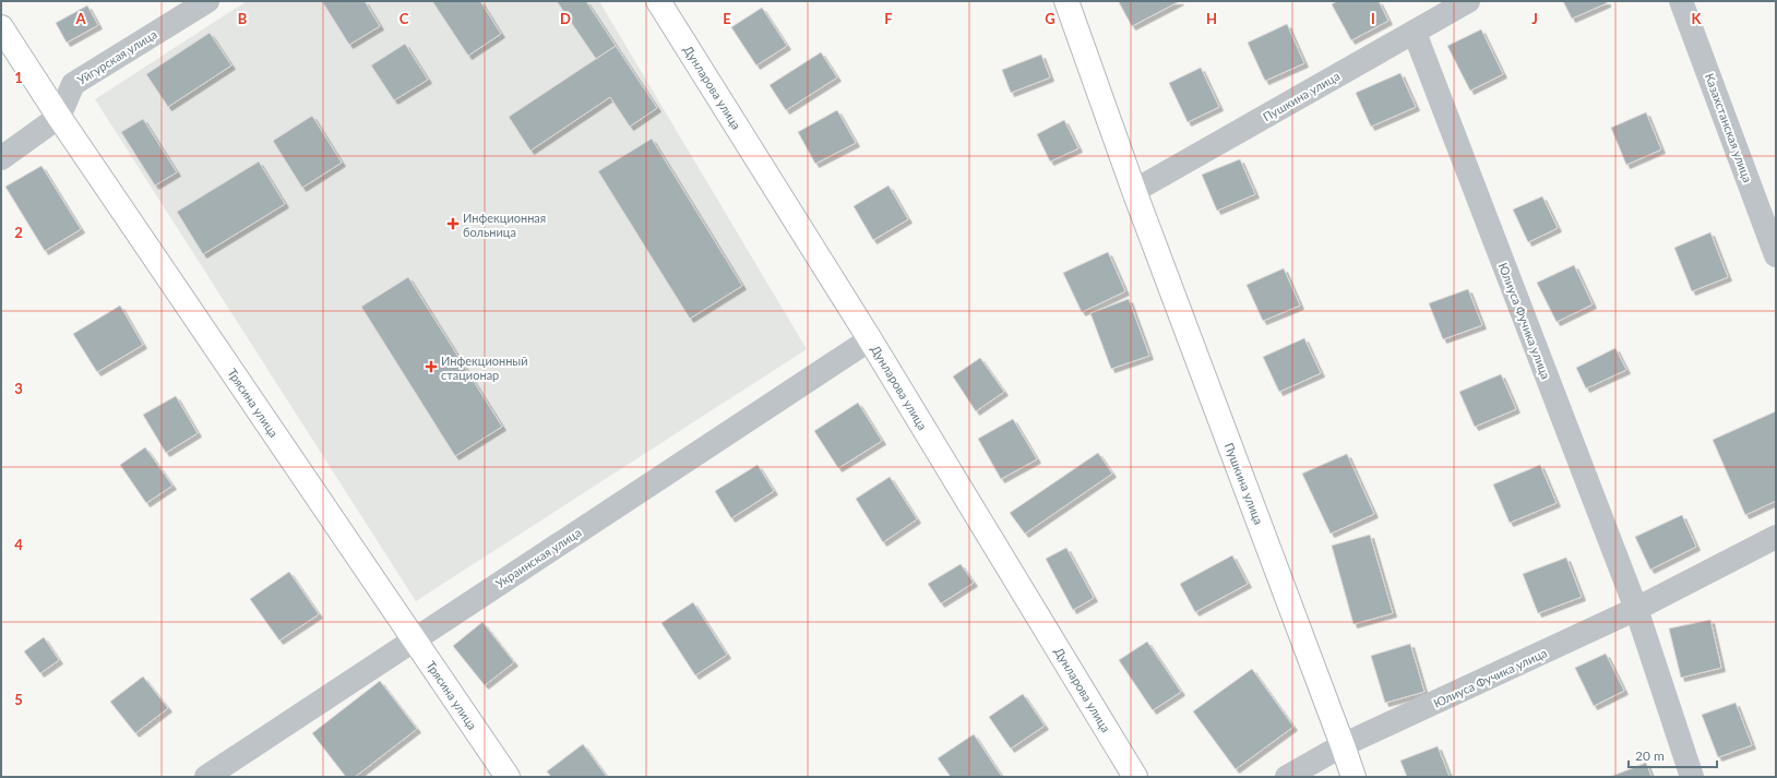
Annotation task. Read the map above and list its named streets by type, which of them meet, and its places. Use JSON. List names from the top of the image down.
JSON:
{
  "streets": {
    "main road": ["Дунларова улица", "Пушкина улица", "Трясина улица"],
    "street": [
      "Уйгурская улица",
      "Казахстанская улица",
      "Юлиуса Фучика улица",
      "Украинская улица"
    ]
  },
  "crossings": [
    ["Уйгурская улица", "Трясина улица"],
    ["Дунларова улица", "Украинская улица"],
    ["Пушкина улица", "Юлиуса Фучика улица"],
    ["Трясина улица", "Украинская улица"]
  ],
  "places": {
    "health": ["Инфекционная больница", "Инфекционный стационар"]
  },
  "scale_bar": "20 m",
  "grid": {
    "columns": [
      "A",
      "B",
      "C",
      "D",
      "E",
      "F",
      "G",
      "H",
      "I",
      "J",
      "K"
    ],
    "rows": [
      "1",
      "2",
      "3",
      "4",
      "5"
    ]
  }
}
